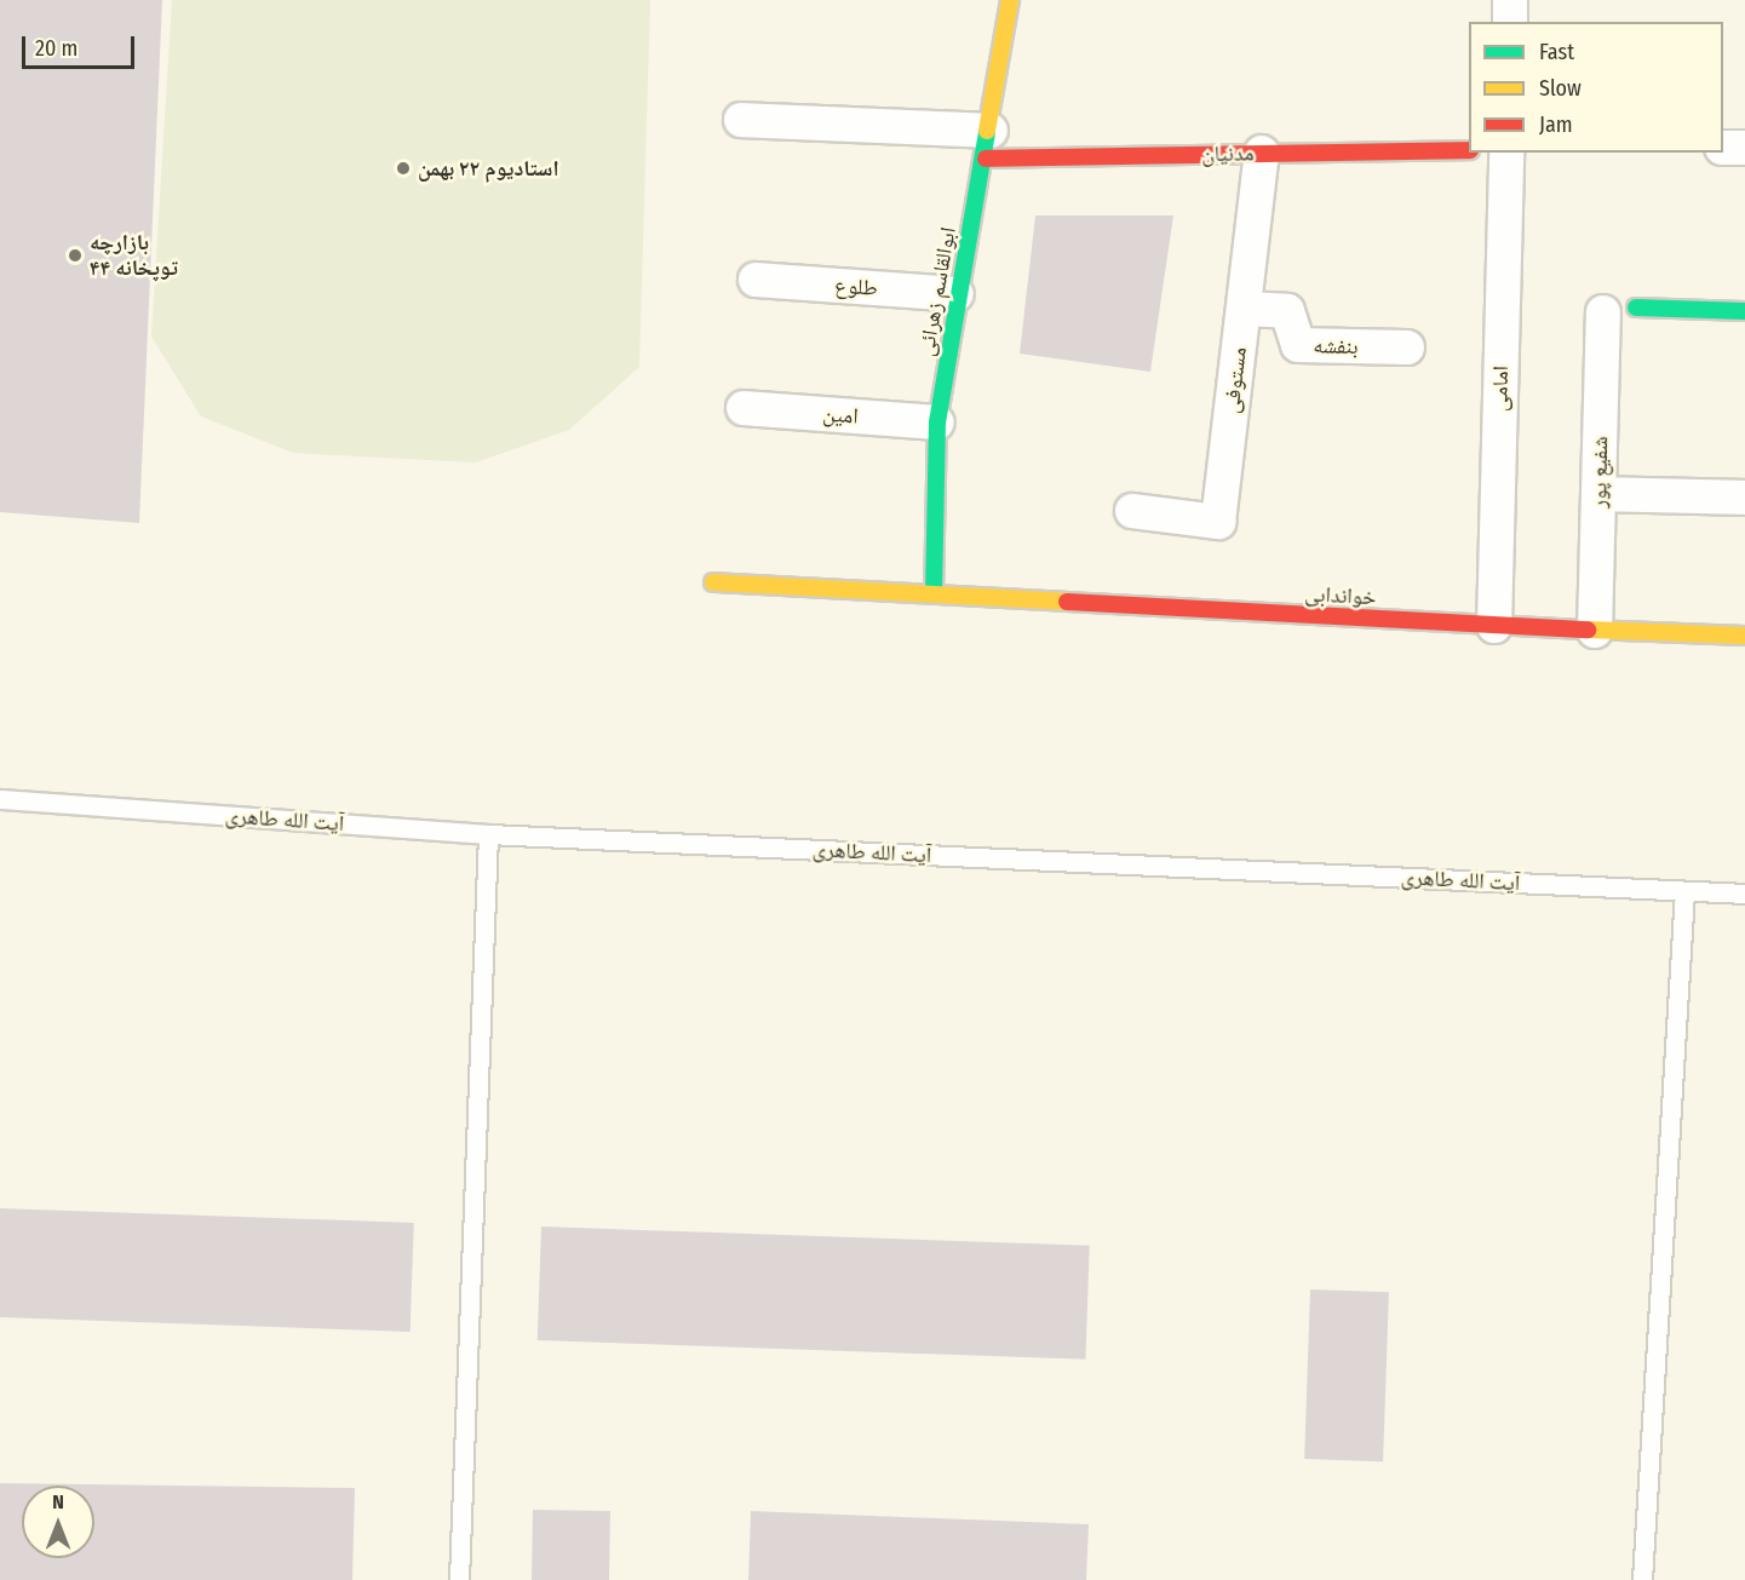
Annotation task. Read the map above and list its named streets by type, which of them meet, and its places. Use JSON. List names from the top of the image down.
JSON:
{
  "streets": {
    "street": [
      "مدنیان",
      "طلوع",
      "ابوالقاسم زهرائی",
      "بنفشه",
      "مستوفی",
      "امامی",
      "امین",
      "شفیع پور",
      "خواندابی"
    ],
    "lane": ["آیت الله طاهری"]
  },
  "crossings": [
    ["مدنیان", "ابوالقاسم زهرائی"],
    ["مدنیان", "مستوفی"],
    ["طلوع", "ابوالقاسم زهرائی"],
    ["ابوالقاسم زهرائی", "امین"],
    ["ابوالقاسم زهرائی", "خواندابی"],
    ["بنفشه", "مستوفی"],
    ["امامی", "خواندابی"],
    ["شفیع پور", "خواندابی"]
  ],
  "places": ["استادیوم ۲۲ بهمن", "بازارچه توپخانه ۴۴"],
  "legend": ["Fast", "Slow", "Jam"],
  "scale_bar": "20 m",
  "north": "top"
}
